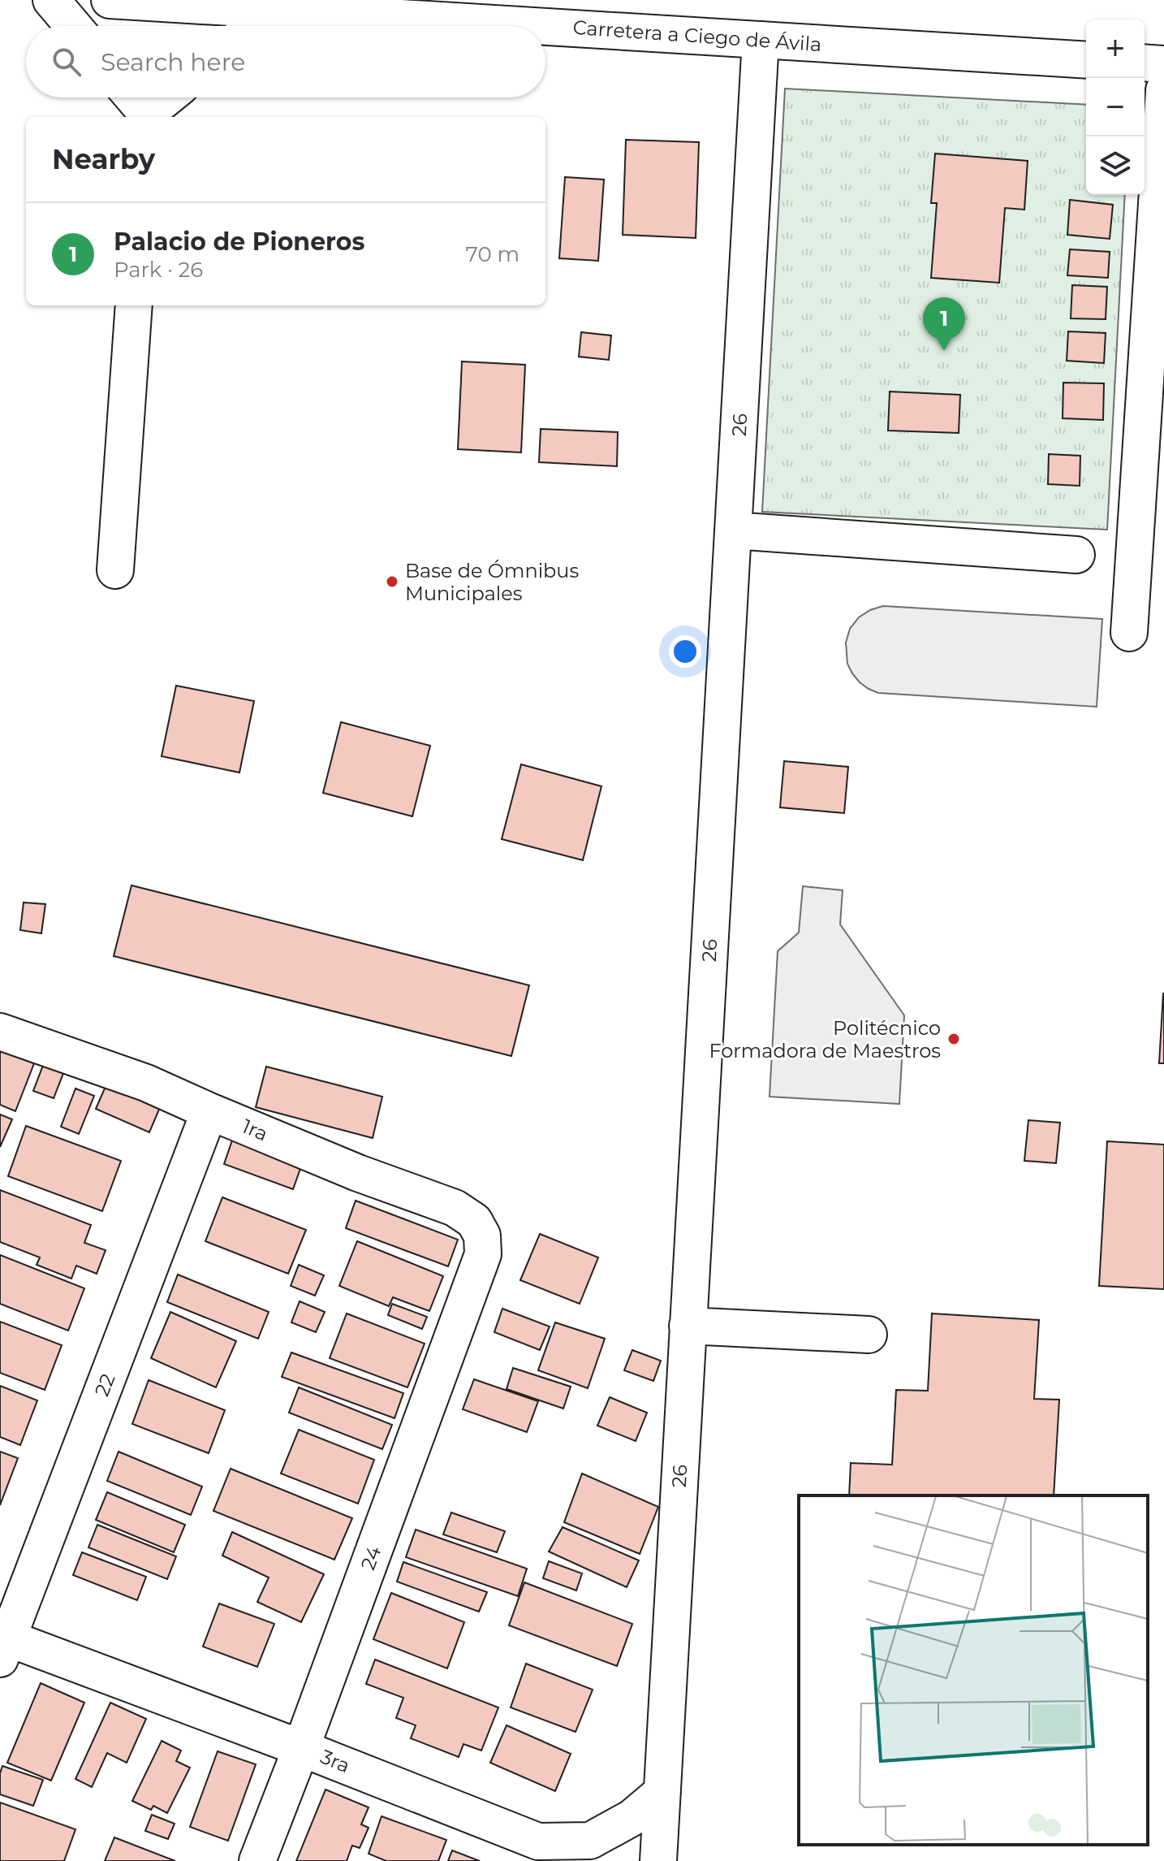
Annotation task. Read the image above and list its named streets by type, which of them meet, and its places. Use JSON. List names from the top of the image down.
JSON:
{
  "streets": {
    "street": [
      "Carretera a Ciego de Ávila",
      "26",
      "1ra",
      "22",
      "24",
      "3ra"
    ]
  },
  "crossings": [
    ["Carretera a Ciego de Ávila", "26"],
    ["26", "3ra"],
    ["1ra", "22"],
    ["1ra", "24"],
    ["22", "3ra"],
    ["24", "3ra"]
  ],
  "places": ["Base de Ómnibus Municipales", "Politécnico Formadora de Maestros"],
  "page": {
    "map_buttons": ["+", "−"],
    "search": "Search here",
    "heading": "Nearby",
    "list": [
      {
        "mark": "1",
        "name": "Palacio de Pioneros",
        "note": "Park · 26",
        "value": "70 m"
      }
    ],
    "pins": "1"
  }
}
